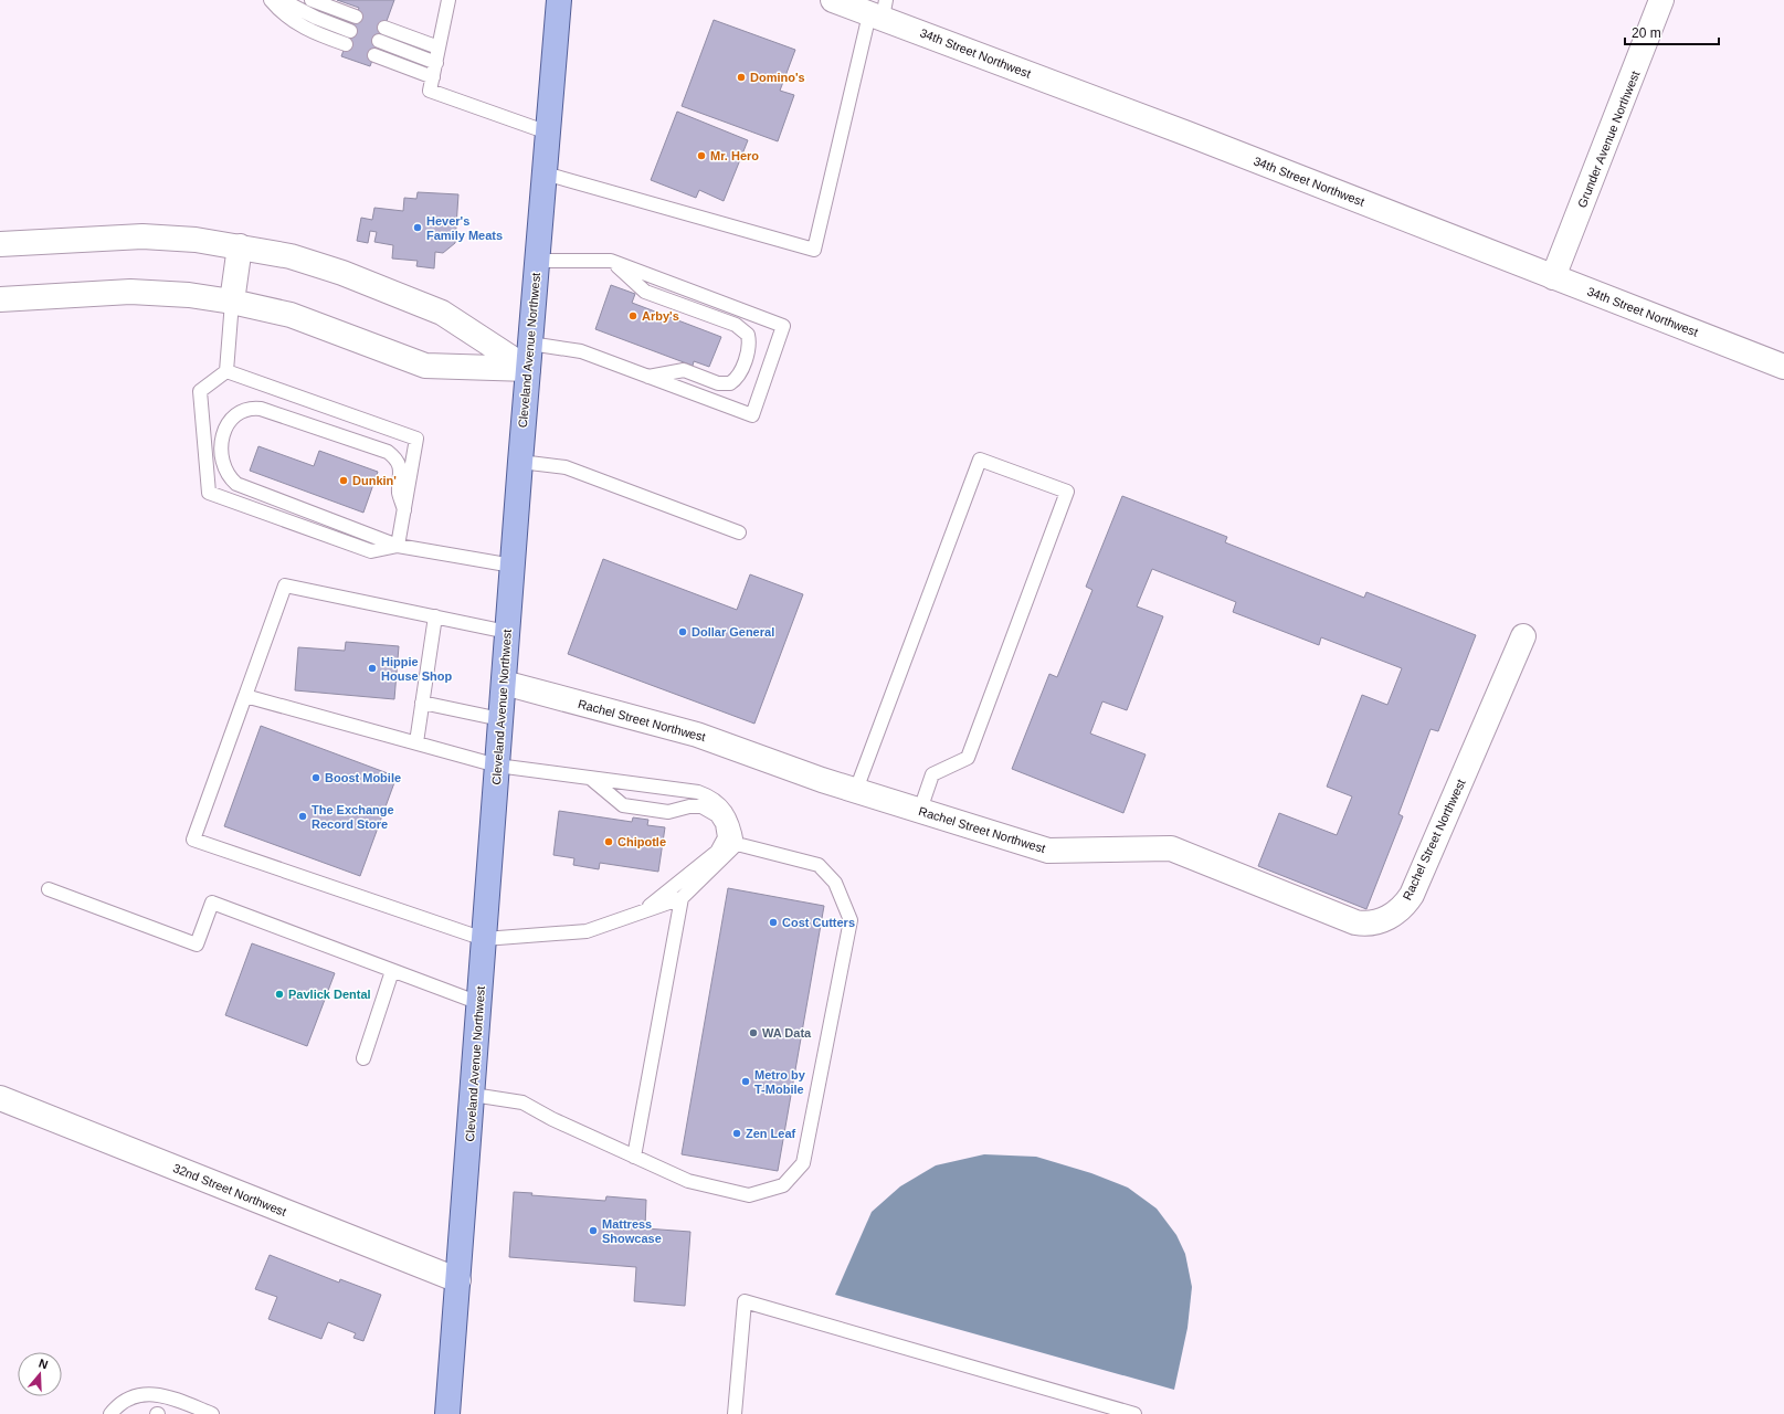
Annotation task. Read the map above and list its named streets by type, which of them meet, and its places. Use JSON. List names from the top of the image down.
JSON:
{
  "streets": {
    "main road": ["Cleveland Avenue Northwest"],
    "street": [
      "34th Street Northwest",
      "Grunder Avenue Northwest",
      "Rachel Street Northwest",
      "32nd Street Northwest"
    ]
  },
  "crossings": [
    ["34th Street Northwest", "Grunder Avenue Northwest"],
    ["Cleveland Avenue Northwest", "Rachel Street Northwest"],
    ["Cleveland Avenue Northwest", "32nd Street Northwest"]
  ],
  "places": [
    "Domino's",
    "Mr. Hero",
    "Hever's Family Meats",
    "Arby's",
    "Dunkin'",
    "Dollar General",
    "Hippie House Shop",
    "Boost Mobile",
    "The Exchange Record Store",
    "Chipotle",
    "Cost Cutters",
    "Pavlick Dental",
    "WA Data",
    "Metro by T-Mobile",
    "Zen Leaf",
    "Mattress Showcase"
  ],
  "scale_bar": "20 m",
  "north": "top"
}
